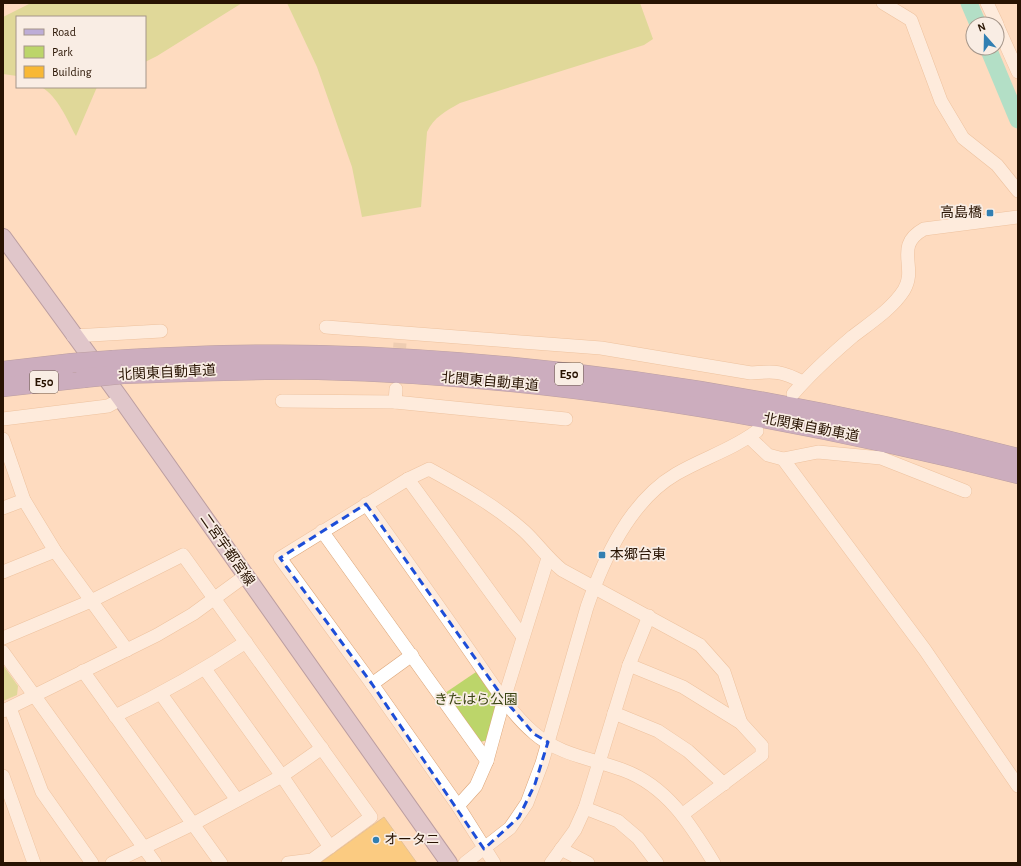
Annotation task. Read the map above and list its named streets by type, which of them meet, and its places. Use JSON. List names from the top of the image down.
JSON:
{
  "streets": {
    "highway": ["北関東自動車道", "E50"],
    "main road": ["二宮宇都宮線"]
  },
  "parks": ["きたはら公園"],
  "places": {
    "transit": ["高島橋", "本郷台東"],
    "other": ["オータニ"]
  },
  "legend": ["Road", "Park", "Building"],
  "north": "top"
}
